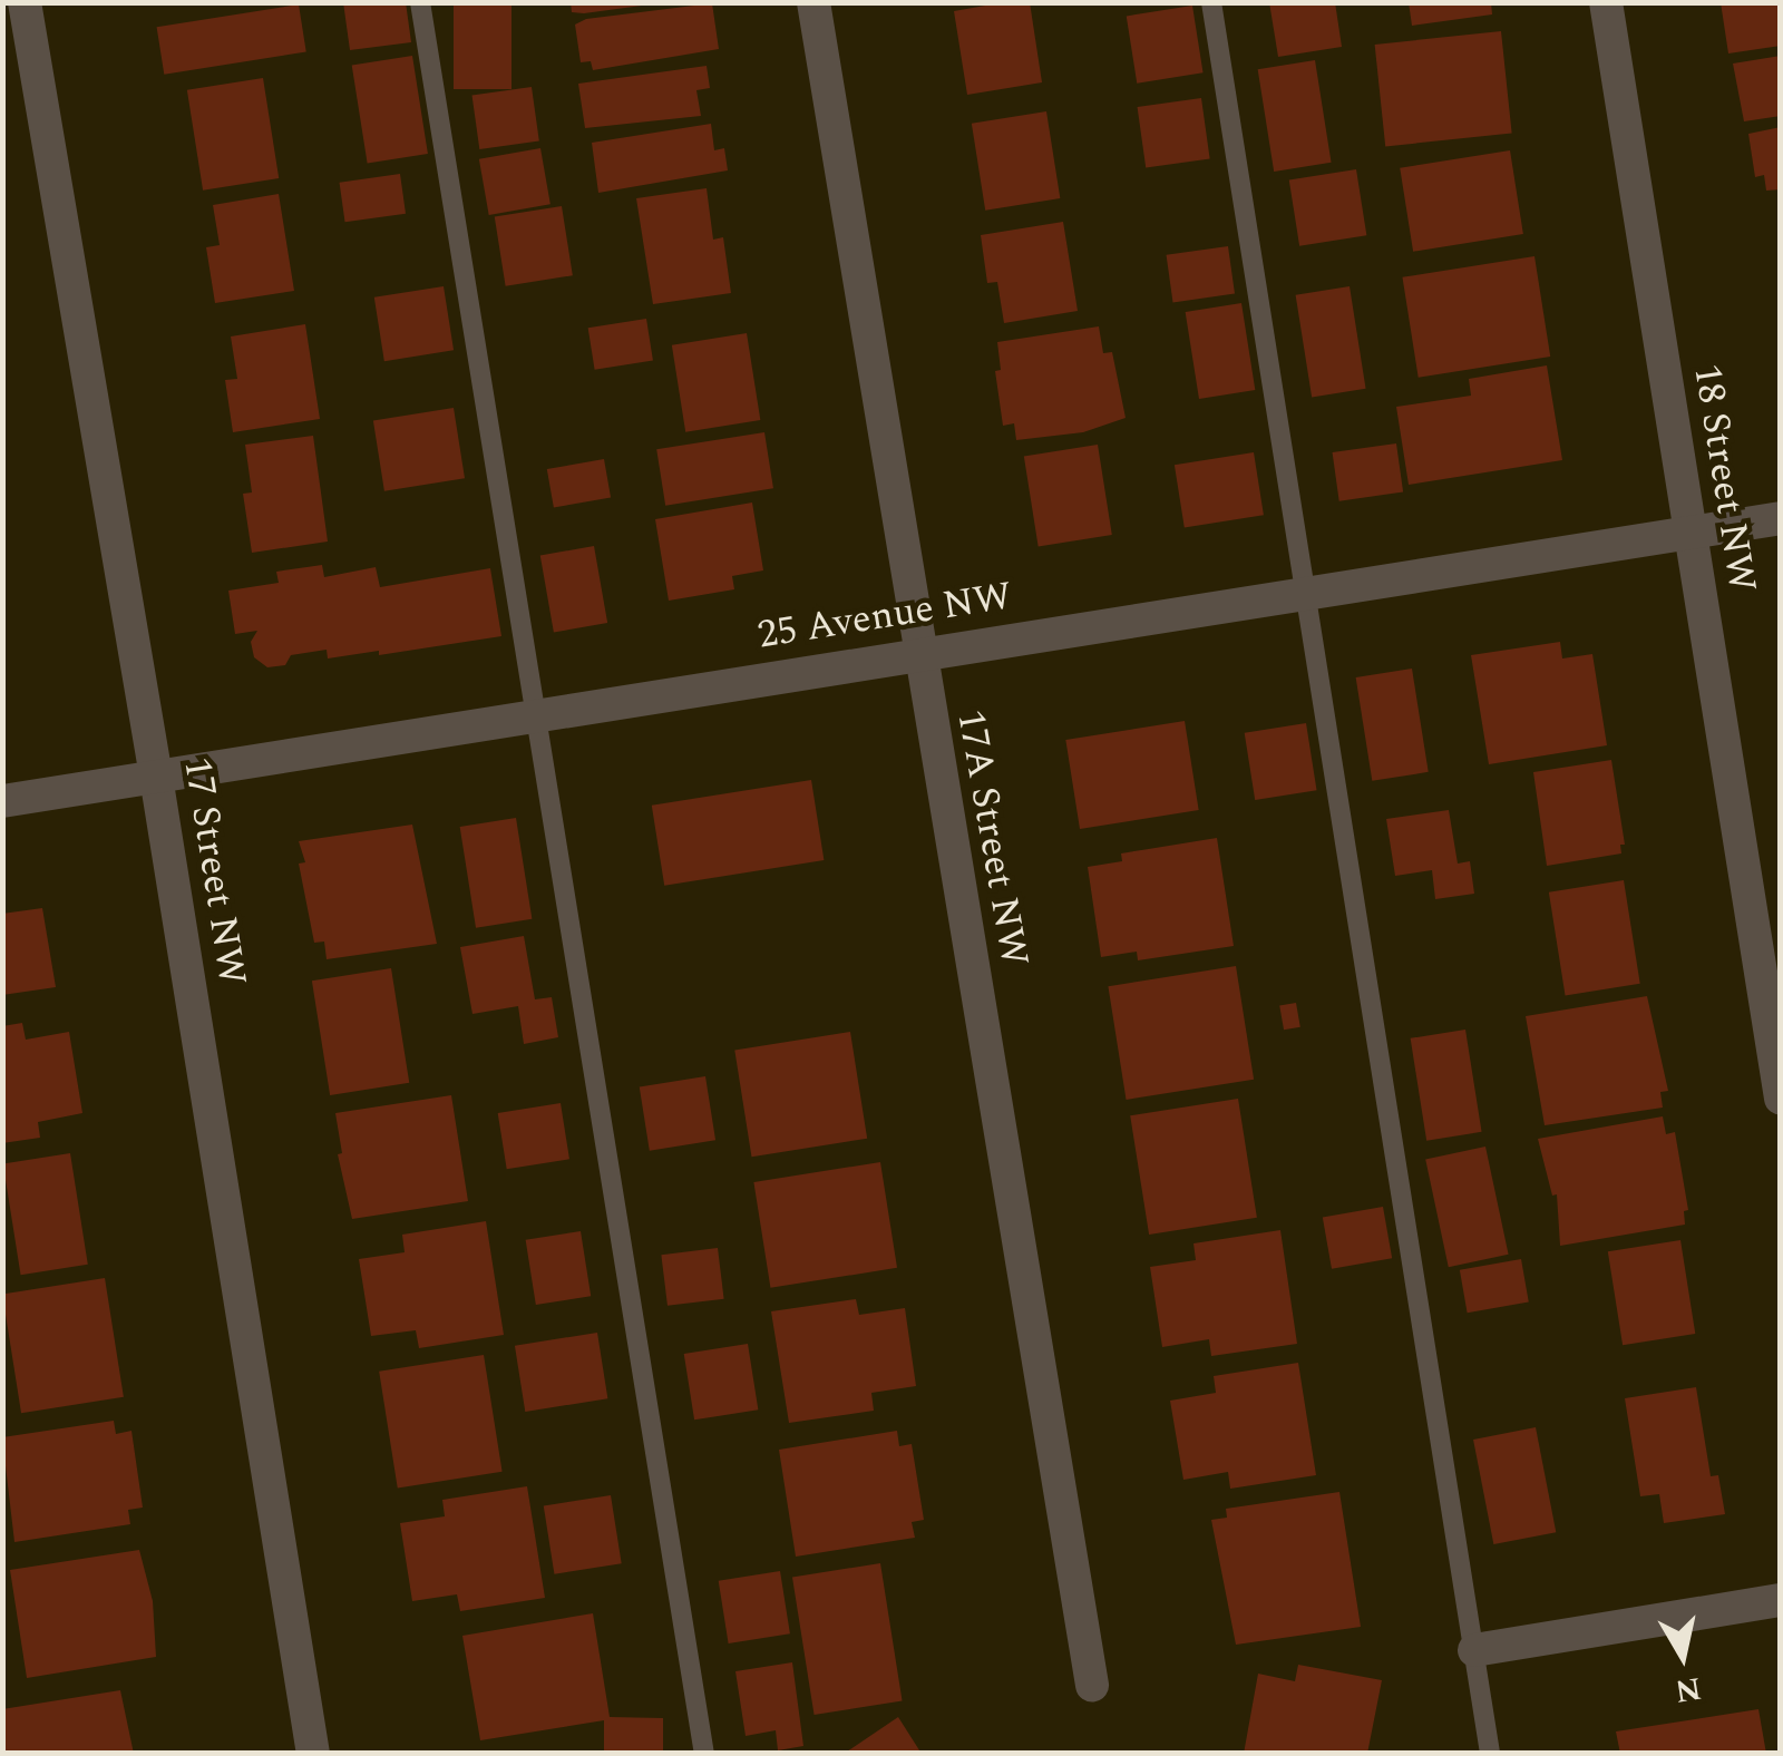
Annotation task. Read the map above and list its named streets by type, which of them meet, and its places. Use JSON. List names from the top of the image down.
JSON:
{
  "streets": {
    "street": [
      "18 Street NW",
      "25 Avenue NW",
      "17A Street NW",
      "17 Street NW"
    ]
  },
  "crossings": [
    ["18 Street NW", "25 Avenue NW"],
    ["25 Avenue NW", "17A Street NW"],
    ["25 Avenue NW", "17 Street NW"]
  ],
  "north": "bottom"
}
